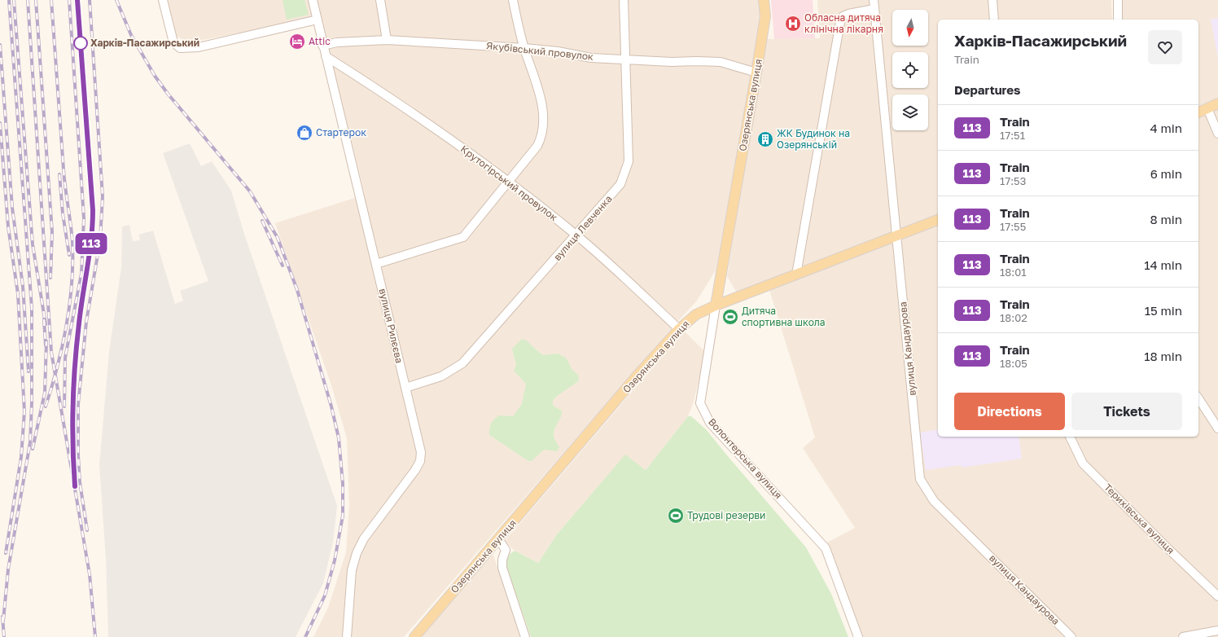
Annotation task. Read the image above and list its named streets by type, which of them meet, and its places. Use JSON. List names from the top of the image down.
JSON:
{
  "streets": {
    "main road": ["Озерянська вулиця"],
    "street": [
      "Якубівський провулок",
      "Крутогірський провулок",
      "вулиця Левченка",
      "вулиця Рилєєва",
      "вулиця Кандаурова",
      "Волонтерська вулиця",
      "Терихівська вулиця"
    ]
  },
  "crossings": [
    ["Якубівський провулок", "Озерянська вулиця"],
    ["Якубівський провулок", "вулиця Левченка"],
    ["Якубівський провулок", "вулиця Рилєєва"],
    ["Озерянська вулиця", "Крутогірський провулок"],
    ["Озерянська вулиця", "Волонтерська вулиця"],
    ["Крутогірський провулок", "вулиця Левченка"],
    ["Крутогірський провулок", "вулиця Рилєєва"],
    ["вулиця Левченка", "вулиця Рилєєва"]
  ],
  "places": {
    "hospital": ["Обласна дитяча клінічна лікарня"],
    "hotel": ["Attic"],
    "other": ["Харків-Пасажирський"],
    "shop": ["Стартерок"],
    "building": ["ЖК Будинок на Озерянській"],
    "sports": ["Дитяча спортивна школа", "Трудові резерви"]
  },
  "north": "bottom",
  "page": {
    "on_map": "113",
    "heading": [
      ["Харків-Пасажирський", "Train"],
      "Departures"
    ],
    "list": [
      {
        "mark": "113",
        "name": "Train",
        "note": "17:51",
        "value": "4 min"
      },
      {
        "mark": "113",
        "name": "Train",
        "note": "17:53",
        "value": "6 min"
      },
      {
        "mark": "113",
        "name": "Train",
        "note": "17:55",
        "value": "8 min"
      },
      {
        "mark": "113",
        "name": "Train",
        "note": "18:01",
        "value": "14 min"
      },
      {
        "mark": "113",
        "name": "Train",
        "note": "18:02",
        "value": "15 min"
      },
      {
        "mark": "113",
        "name": "Train",
        "note": "18:05",
        "value": "18 min"
      }
    ],
    "buttons": ["Directions", "Tickets"]
  }
}
